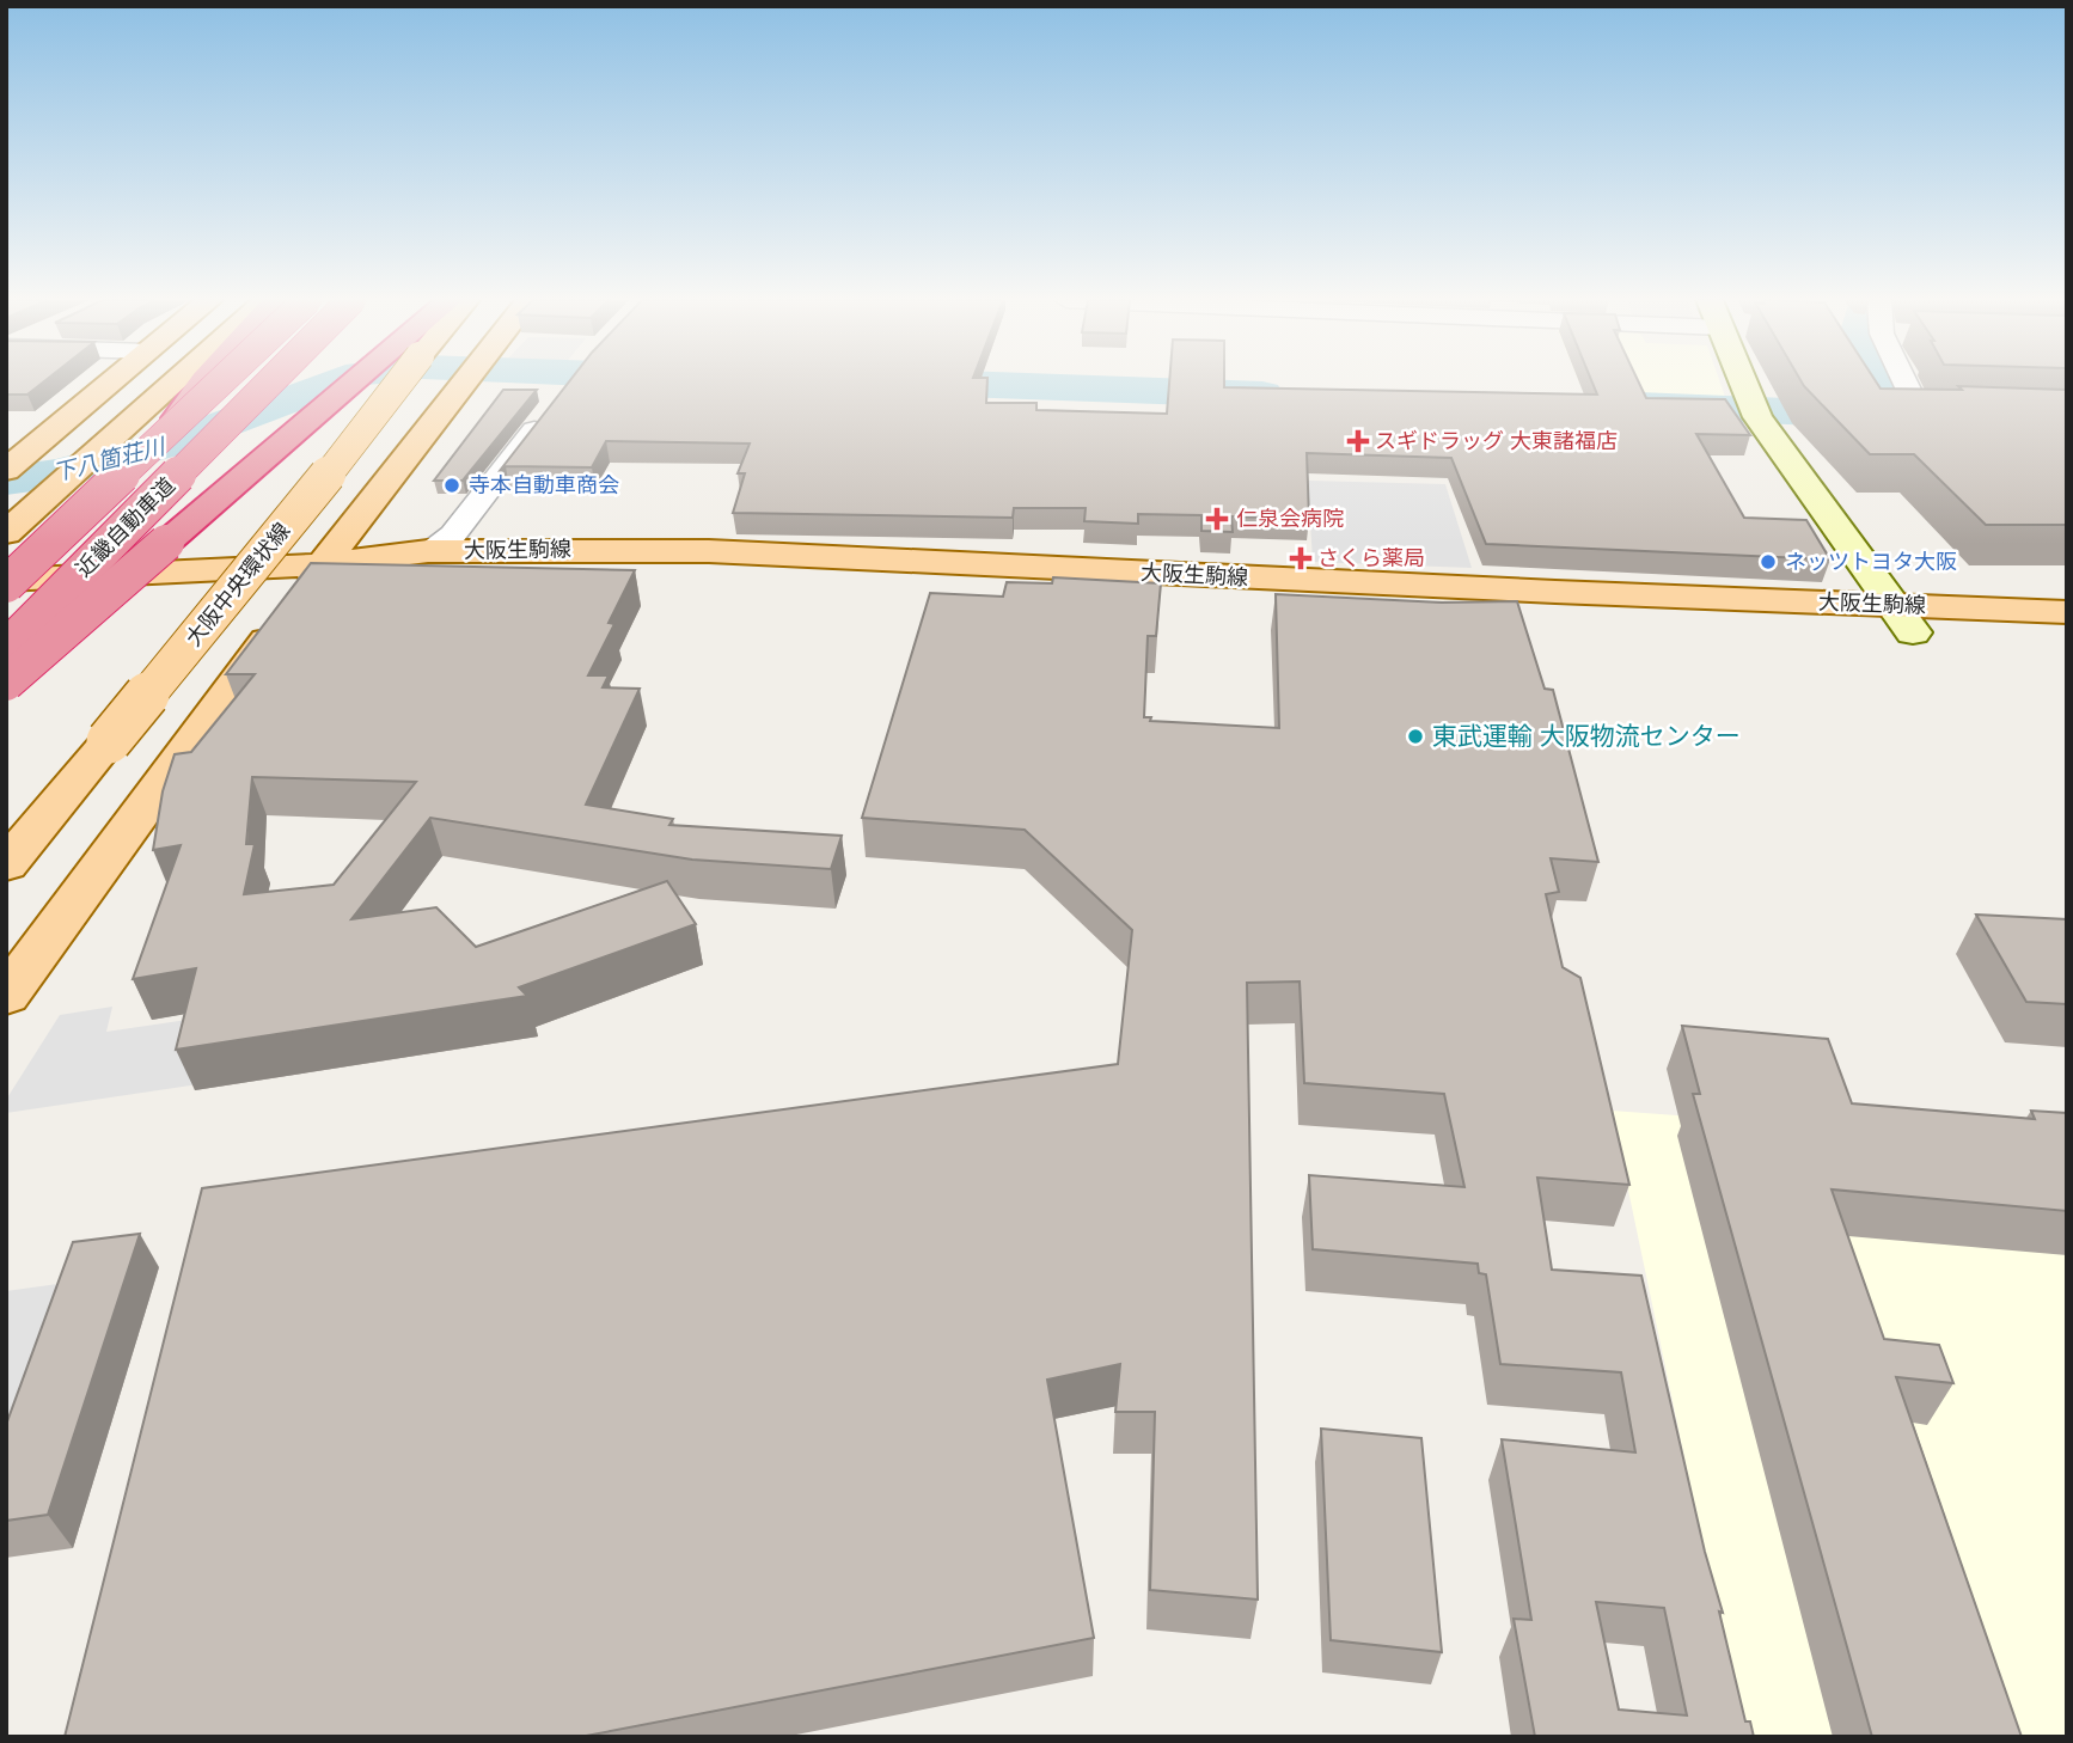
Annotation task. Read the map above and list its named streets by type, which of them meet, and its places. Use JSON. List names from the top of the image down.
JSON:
{
  "streets": {
    "highway": ["近畿自動車道"],
    "main road": ["大阪生駒線", "大阪中央環状線"]
  },
  "crossings": [
    ["近畿自動車道", "大阪生駒線"]
  ],
  "water": ["下八箇荘川"],
  "places": {
    "health": ["スギドラッグ 大東諸福店", "仁泉会病院", "さくら薬局"],
    "other": ["寺本自動車商会", "ネッツトヨタ大阪", "東武運輸 大阪物流センター"]
  }
}
